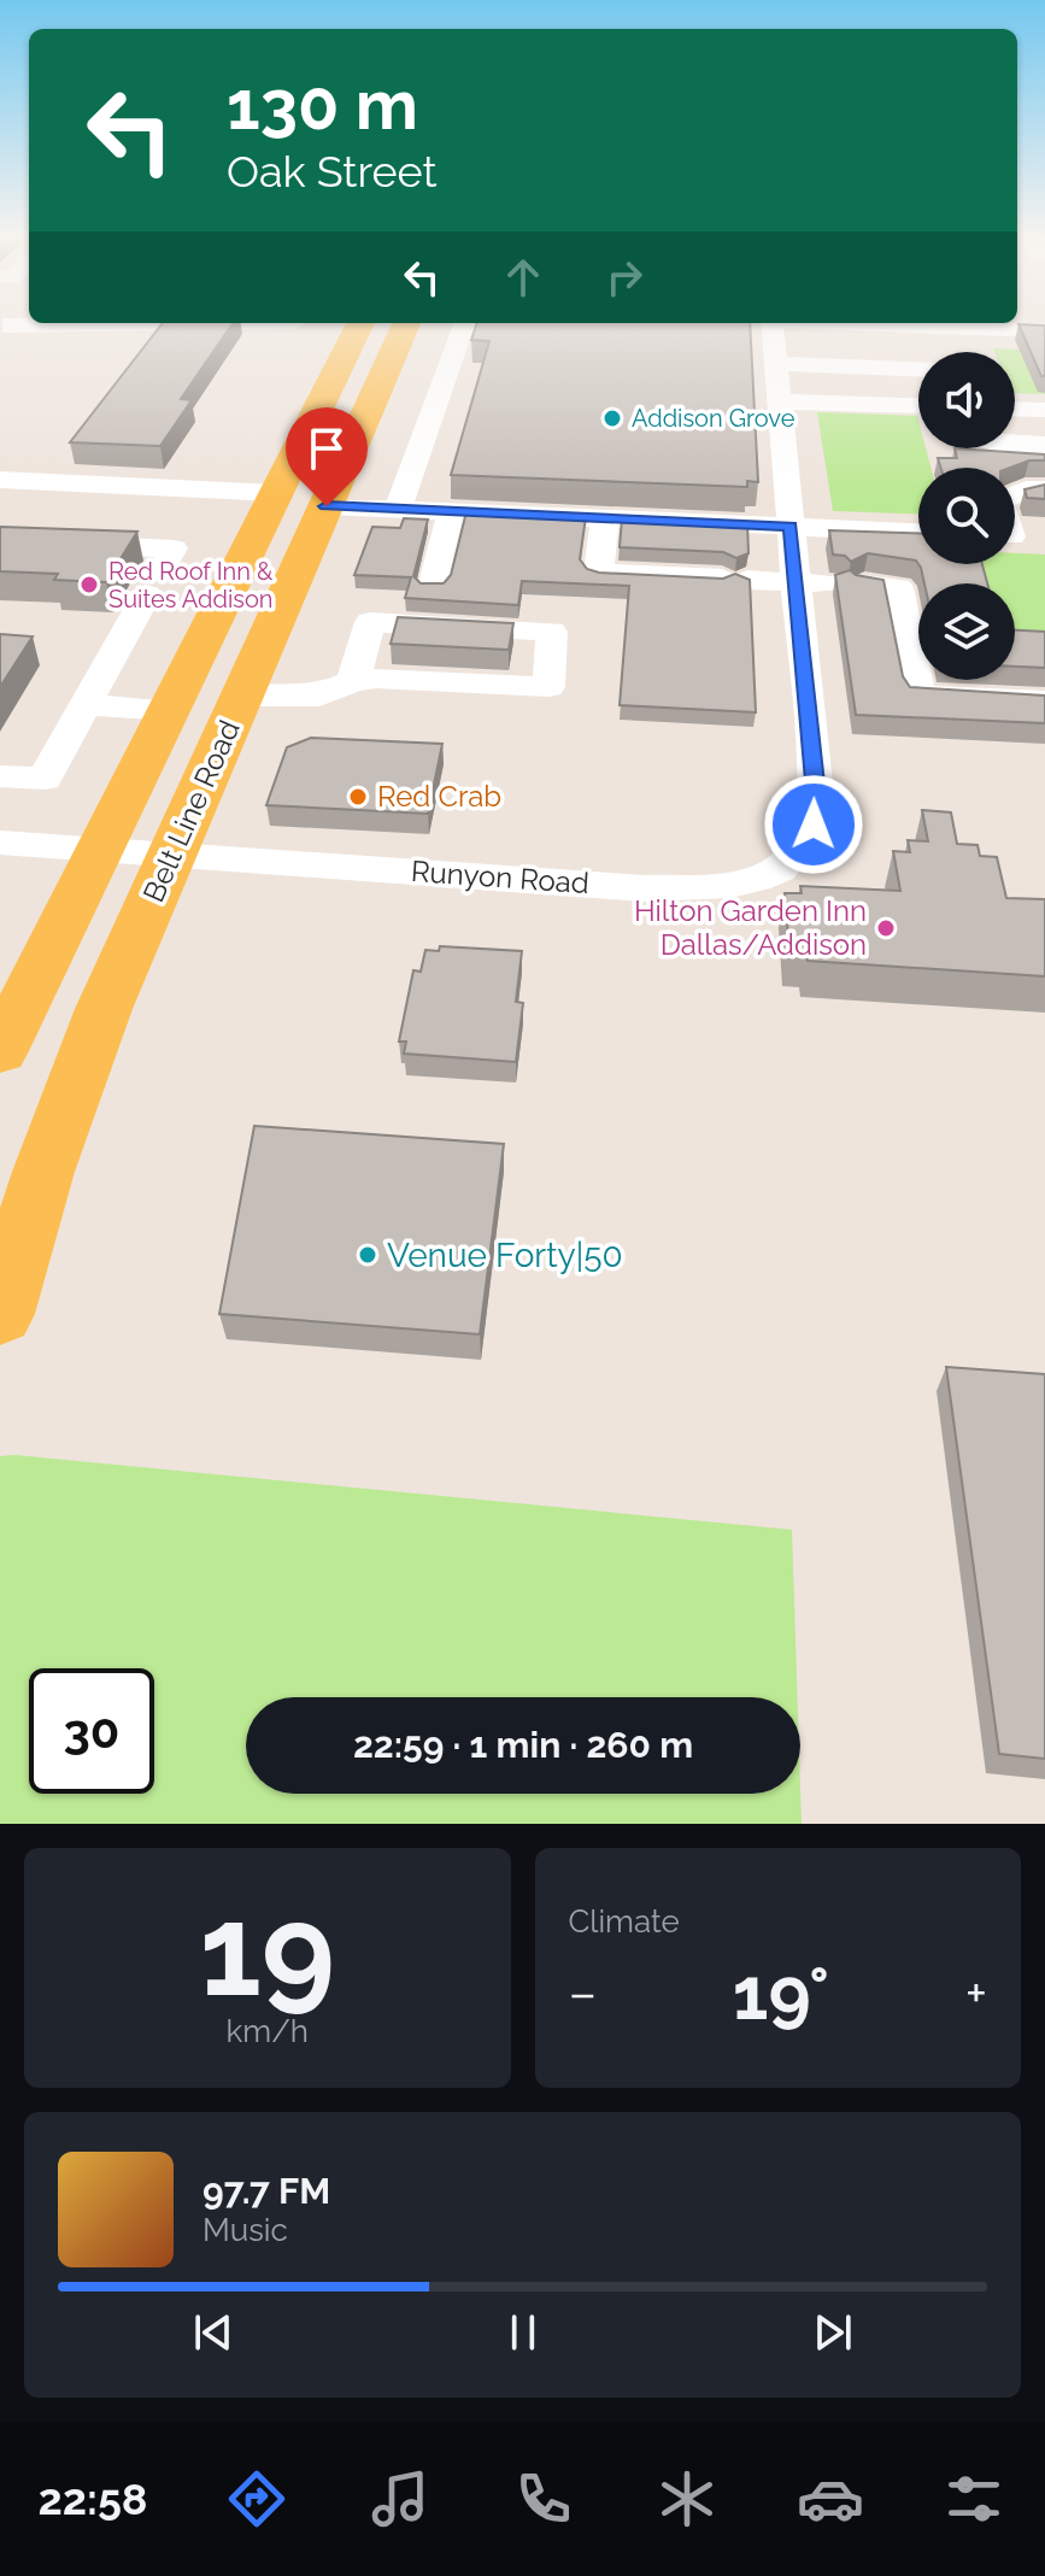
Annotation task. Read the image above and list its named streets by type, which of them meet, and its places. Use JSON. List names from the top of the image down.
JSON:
{
  "streets": {
    "main road": ["Belt Line Road"],
    "street": ["Runyon Road"]
  },
  "crossings": [
    ["Belt Line Road", "Runyon Road"]
  ],
  "places": [
    "Addison Grove",
    "Red Roof Inn & Suites Addison",
    "Red Crab",
    "Hilton Garden Inn Dallas/Addison",
    "Venue Forty|50"
  ],
  "page": {
    "turn": ["130 m", "Oak Street"],
    "limit": "30",
    "trip": "22:59 · 1 min · 260 m",
    "tile": [
      ["19", "km/h"],
      "Climate"
    ],
    "heat": ["−", "19°", "+"],
    "song": ["97.7 FM", "Music"],
    "tabs": "22:58"
  }
}
